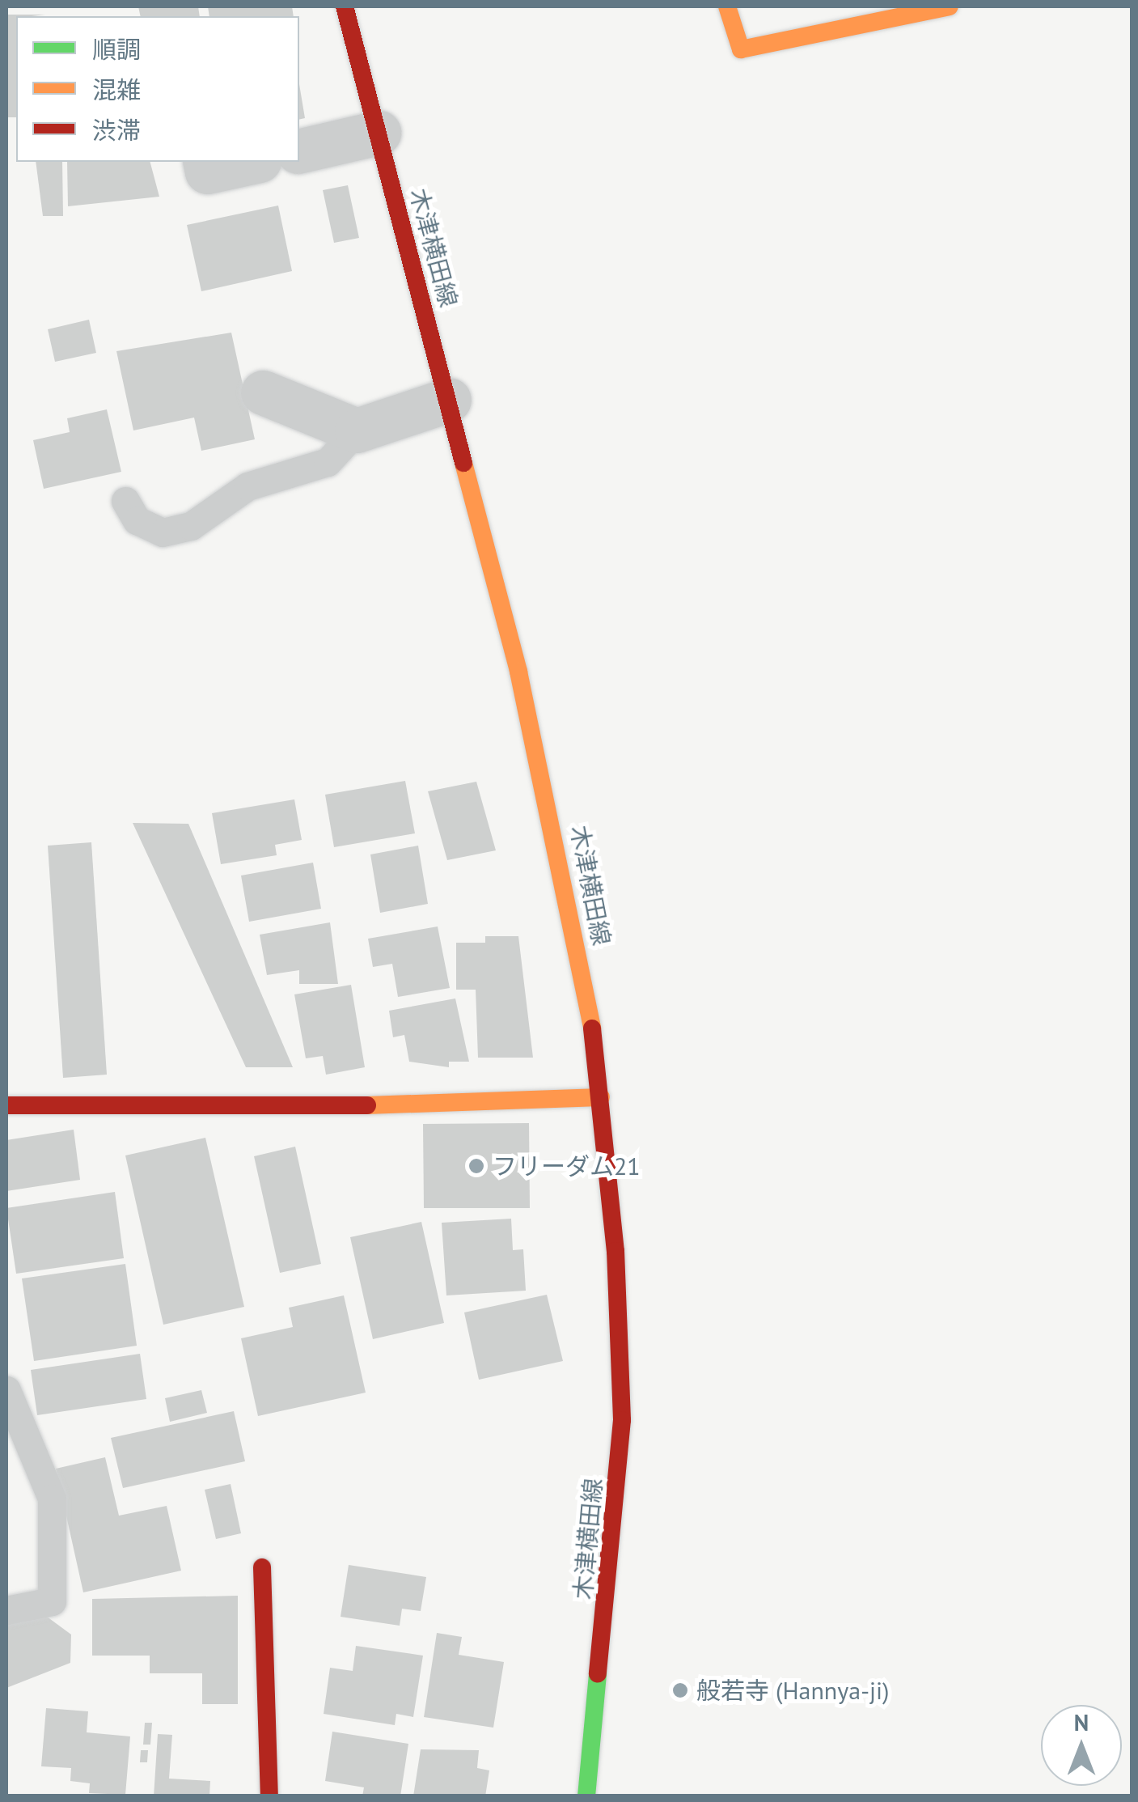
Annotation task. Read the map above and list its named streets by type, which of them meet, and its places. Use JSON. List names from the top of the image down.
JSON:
{
  "streets": {
    "main road": ["木津横田線"]
  },
  "places": ["フリーダム21", "般若寺 (Hannya-ji)"],
  "legend": ["順調", "混雑", "渋滞"],
  "north": "top"
}
